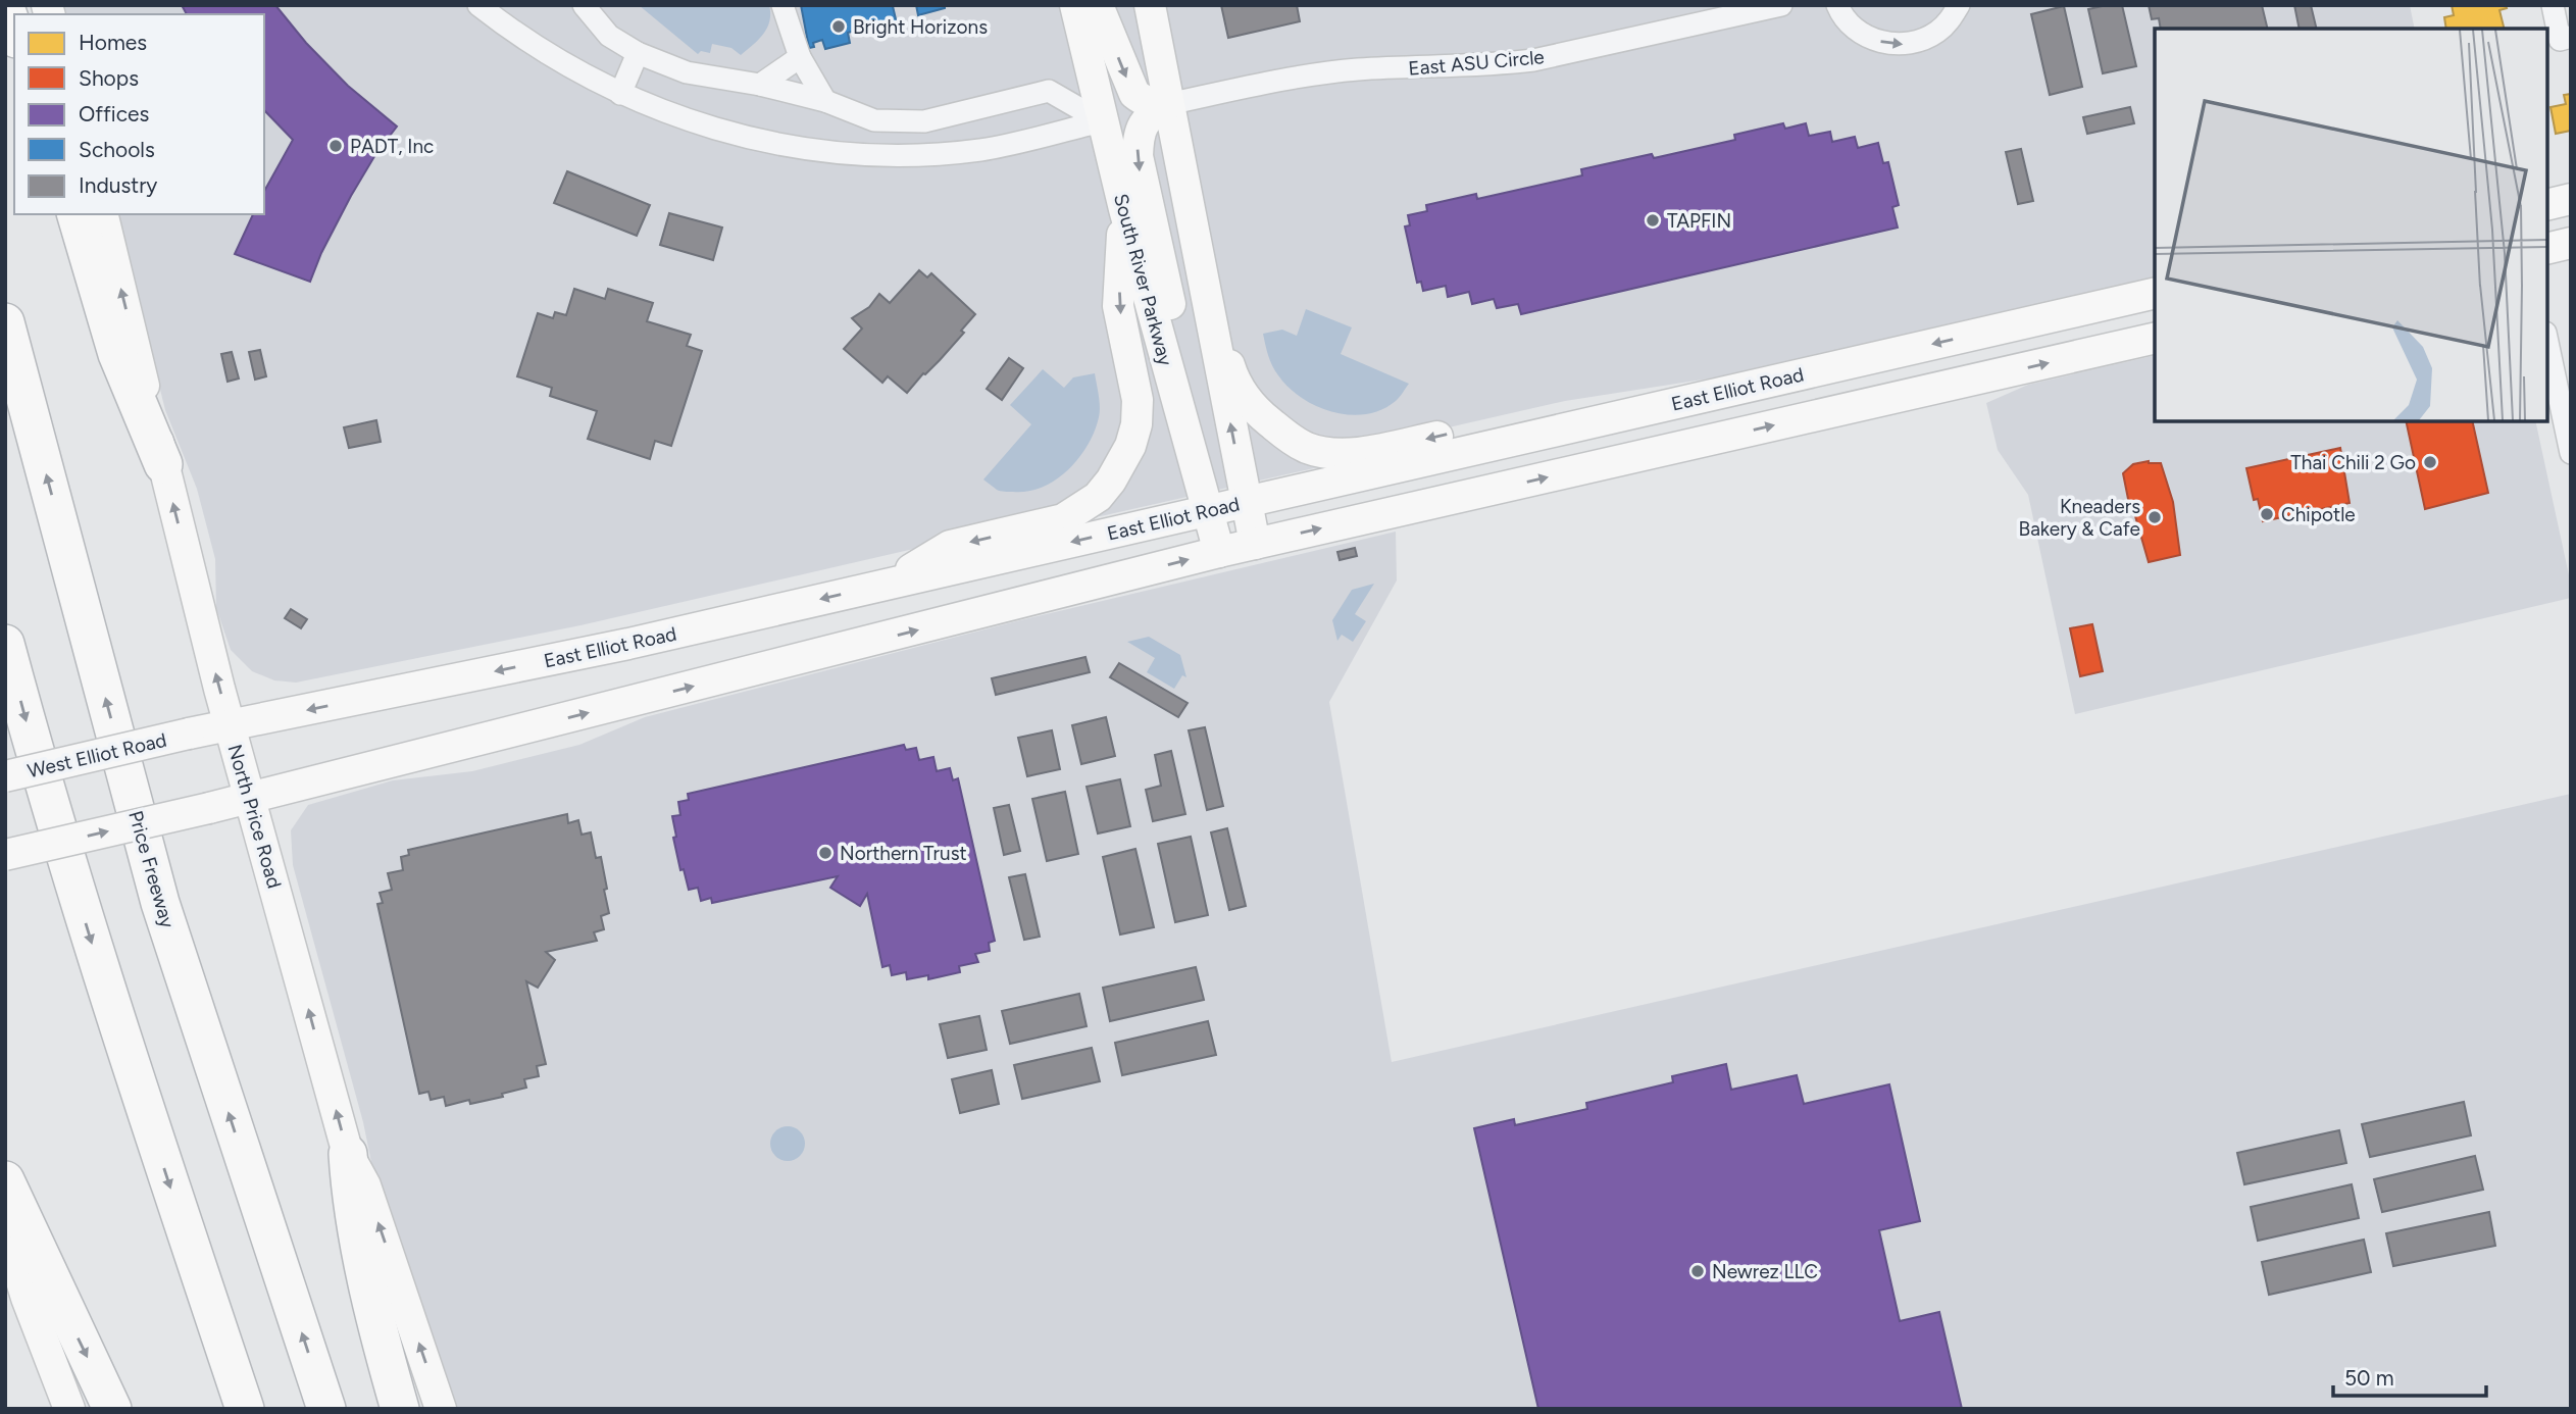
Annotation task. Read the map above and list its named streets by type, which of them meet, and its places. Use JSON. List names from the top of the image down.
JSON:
{
  "streets": {
    "highway": ["Price Freeway"],
    "main road": [
      "South River Parkway",
      "East Elliot Road",
      "West Elliot Road",
      "North Price Road"
    ],
    "street": ["East ASU Circle"]
  },
  "crossings": [
    ["South River Parkway", "East Elliot Road"],
    ["East Elliot Road", "West Elliot Road"],
    ["East Elliot Road", "North Price Road"]
  ],
  "one_way": ["North Price Road"],
  "places": [
    "Bright Horizons",
    "PADT, Inc",
    "TAPFIN",
    "Thai Chili 2 Go",
    "Chipotle",
    "Kneaders Bakery & Cafe",
    "Northern Trust",
    "Newrez LLC"
  ],
  "legend": [
    "Homes",
    "Shops",
    "Offices",
    "Schools",
    "Industry"
  ],
  "scale_bar": "50 m"
}
